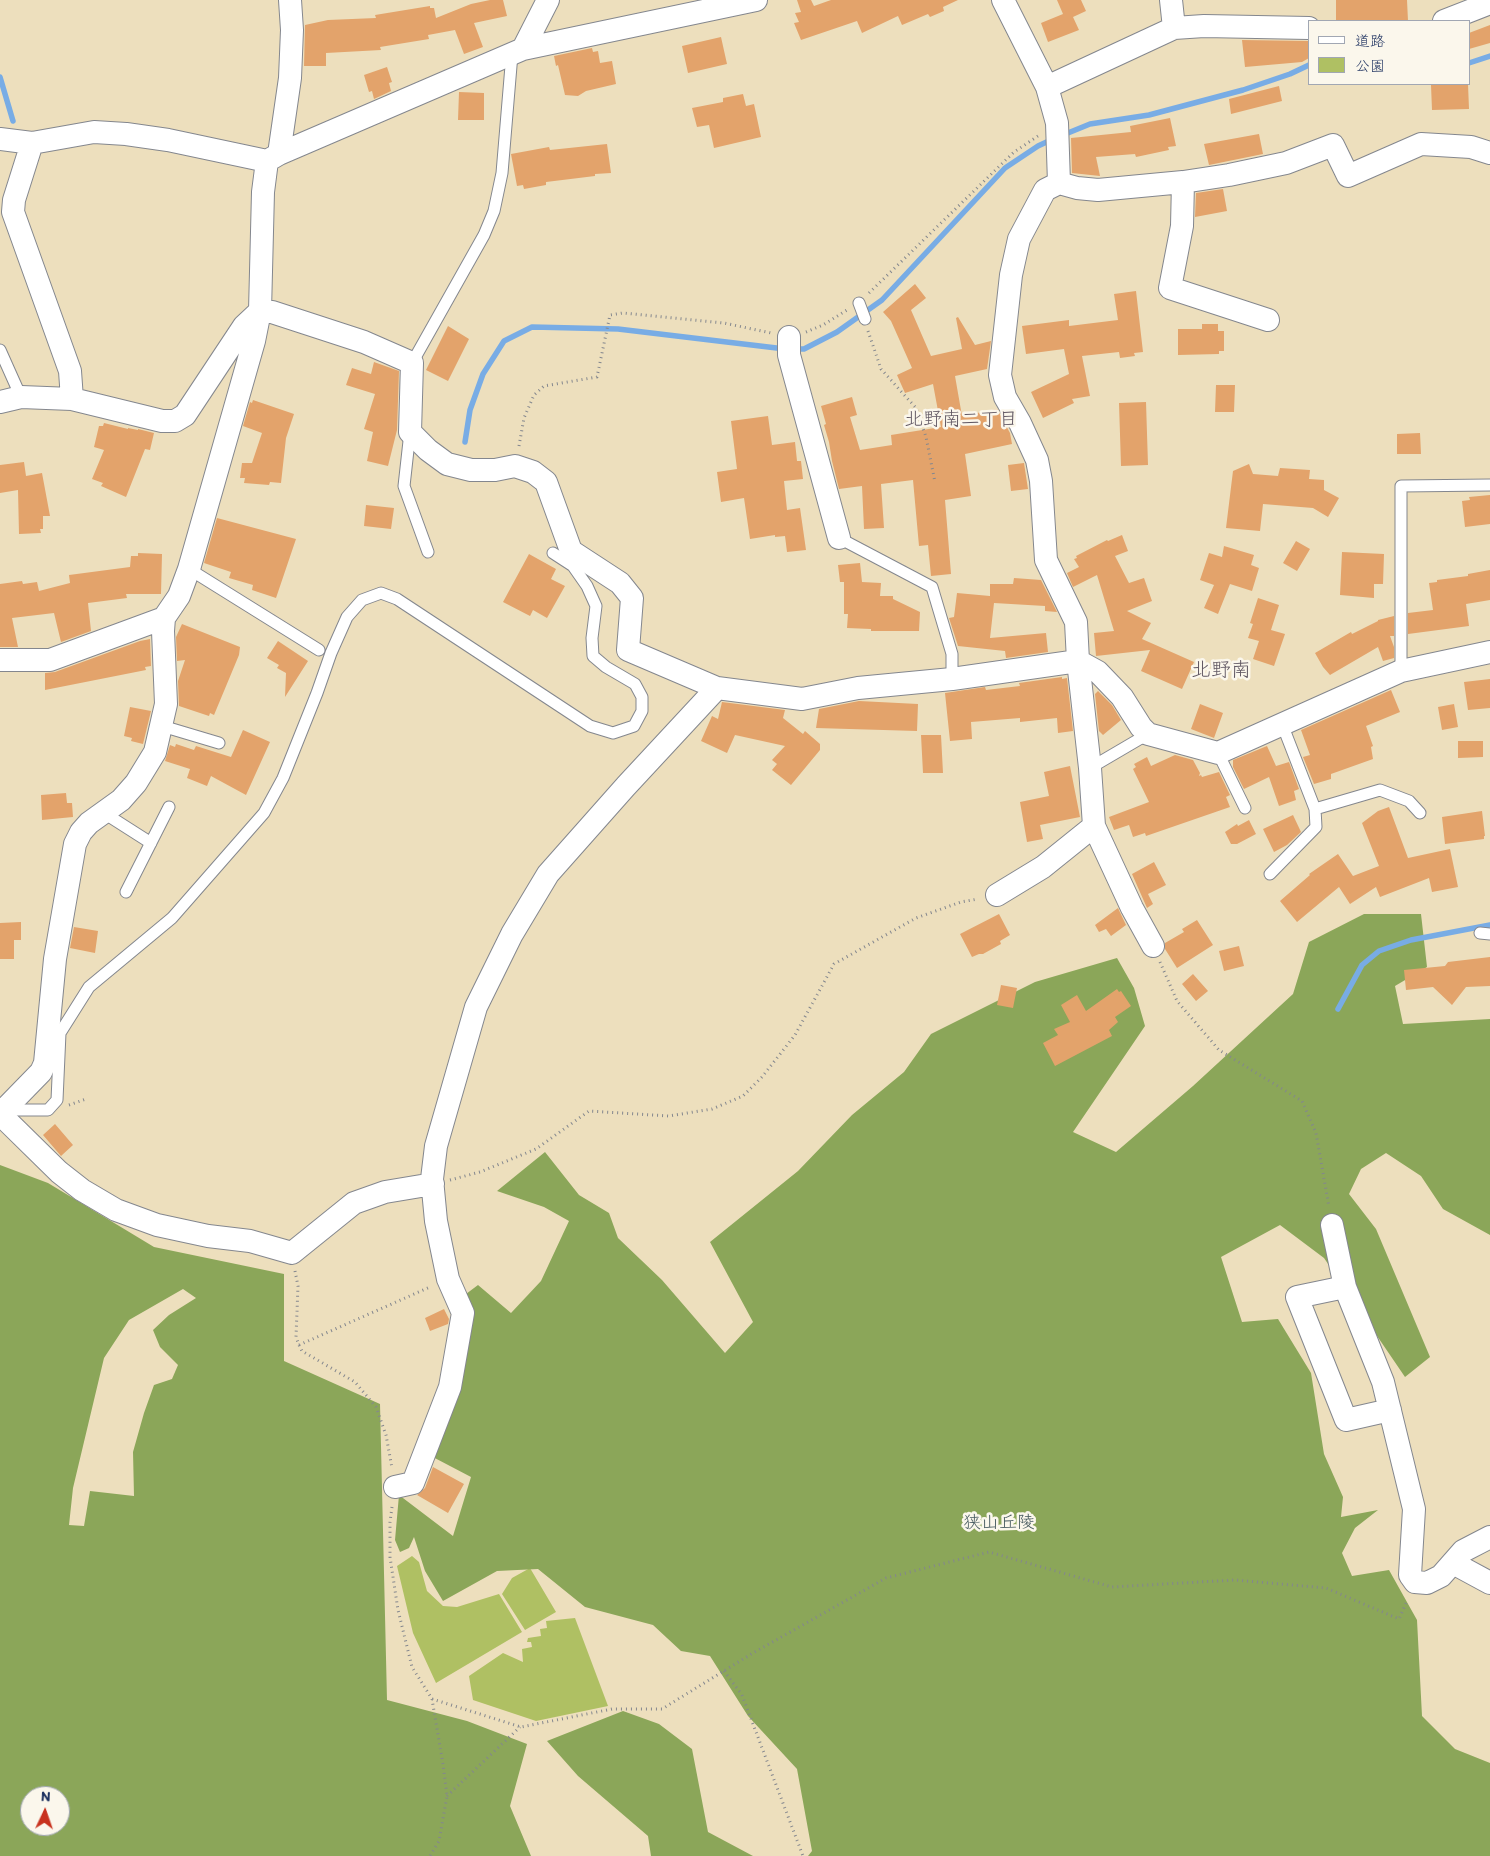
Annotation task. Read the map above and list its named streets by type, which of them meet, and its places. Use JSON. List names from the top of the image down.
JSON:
{
  "districts": ["北野南二丁目", "北野南"],
  "parks": ["狭山丘陵"],
  "legend": ["道路", "公園"],
  "north": "top"
}
